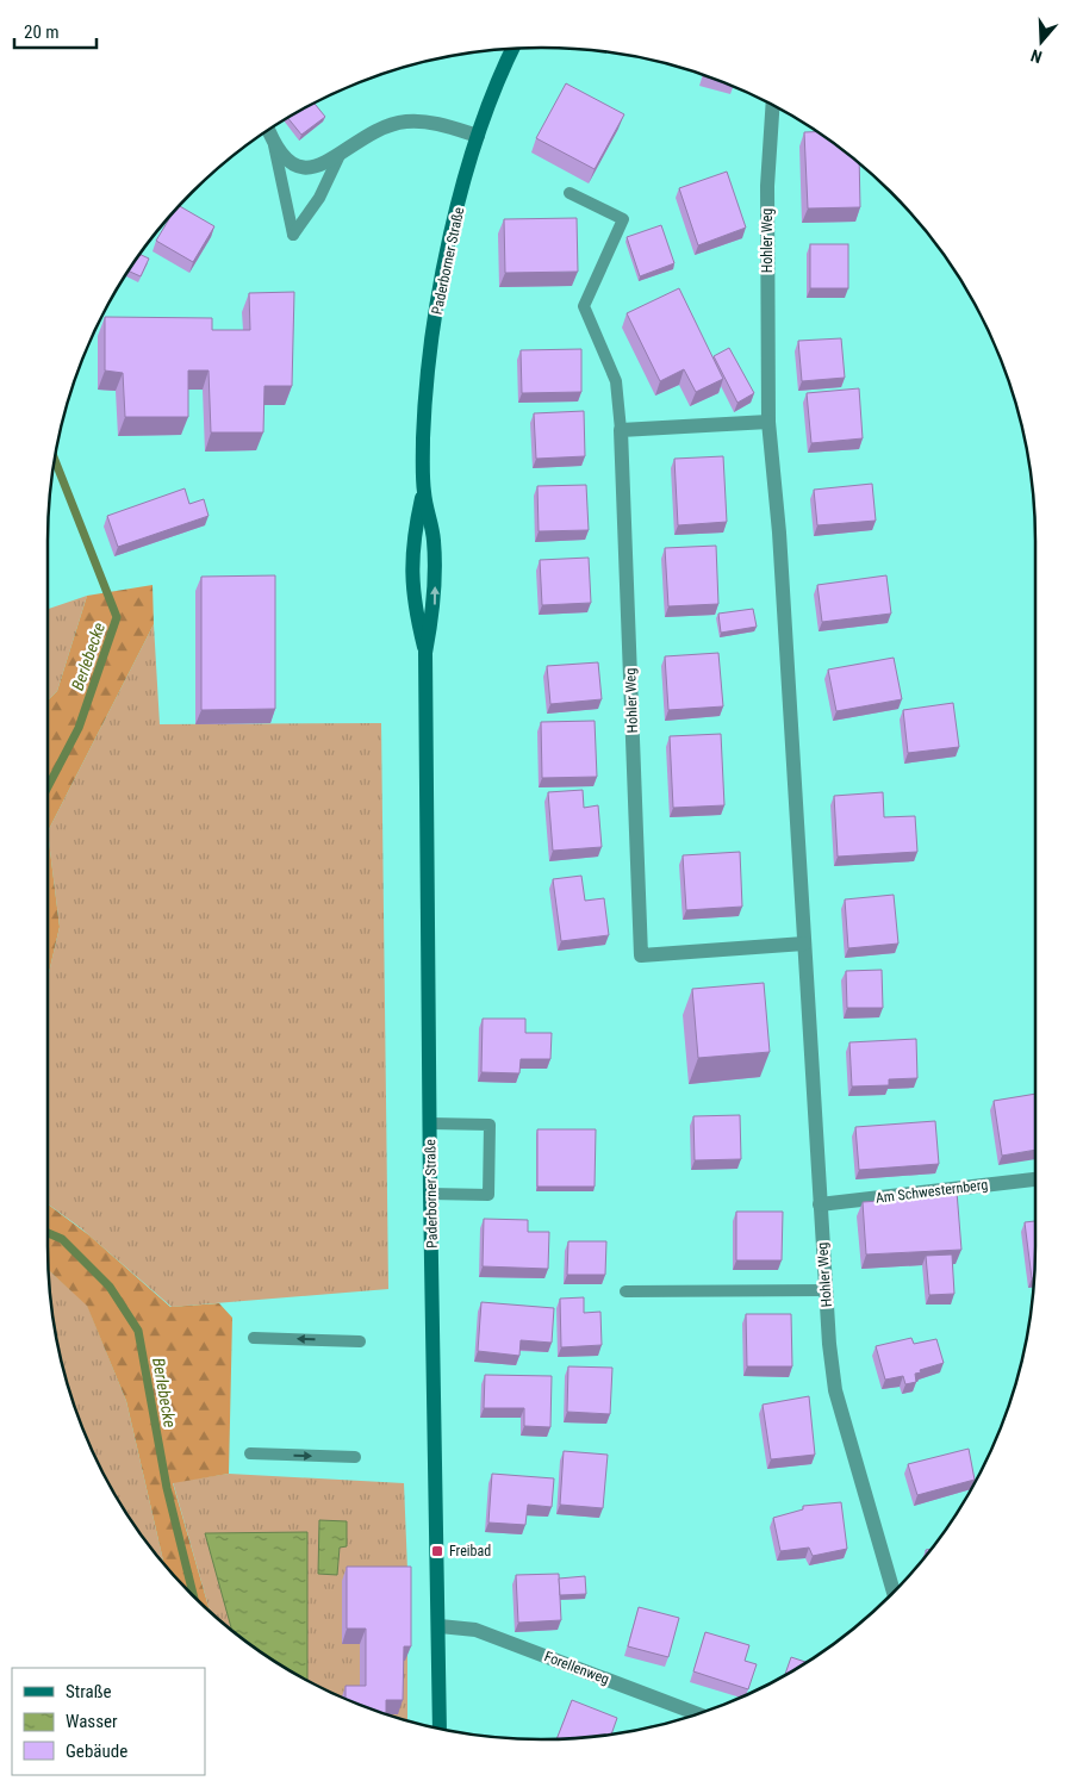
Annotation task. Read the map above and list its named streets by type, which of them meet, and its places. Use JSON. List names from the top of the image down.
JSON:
{
  "streets": {
    "main road": ["Paderborner Straße"],
    "street": ["Hohler Weg", "Am Schwesternberg", "Forellenweg"]
  },
  "crossings": [
    ["Hohler Weg", "Am Schwesternberg"],
    ["Paderborner Straße", "Forellenweg"]
  ],
  "water": ["Berlebecke"],
  "places": {
    "transit": ["Freibad"]
  },
  "legend": ["Straße", "Wasser", "Gebäude"],
  "scale_bar": "20 m",
  "north": "bottom"
}
